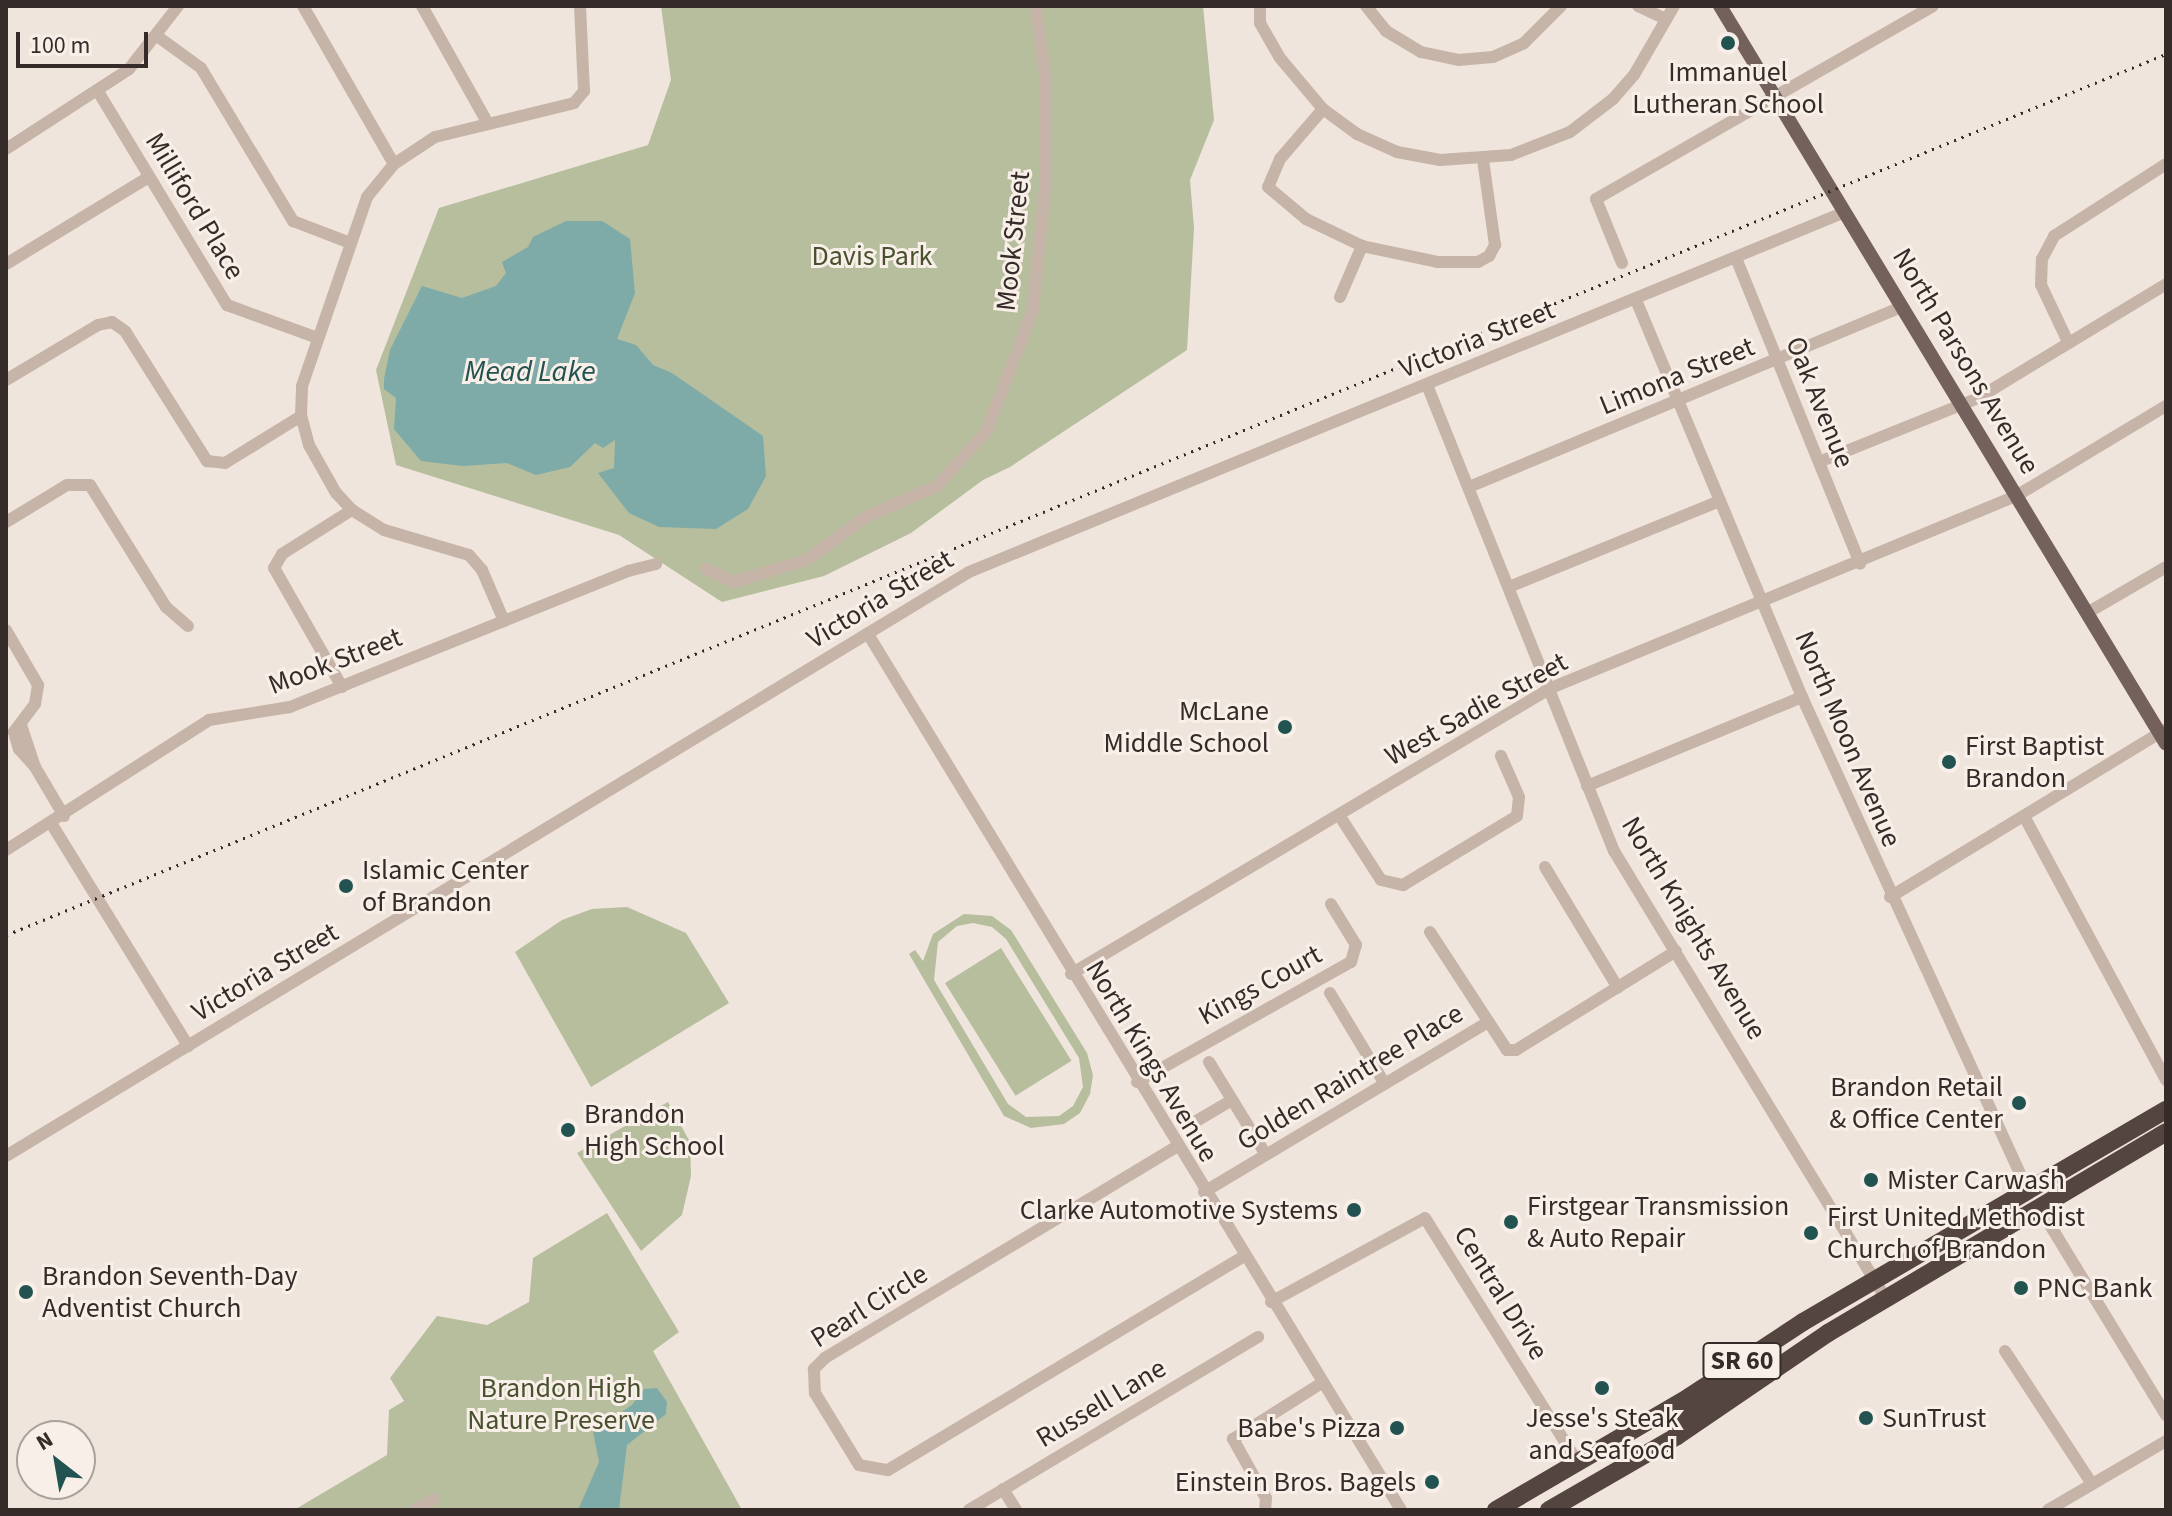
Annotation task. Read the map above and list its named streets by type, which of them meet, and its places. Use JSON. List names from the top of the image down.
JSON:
{
  "streets": {
    "highway": ["SR 60"],
    "main road": ["North Parsons Avenue"],
    "street": [
      "Milliford Place",
      "Mook Street",
      "Victoria Street",
      "Limona Street",
      "Oak Avenue",
      "West Sadie Street",
      "North Moon Avenue",
      "North Knights Avenue",
      "Kings Court",
      "North Kings Avenue",
      "Golden Raintree Place",
      "Central Drive",
      "Pearl Circle",
      "Russell Lane"
    ]
  },
  "crossings": [
    ["Victoria Street", "North Parsons Avenue"],
    ["Victoria Street", "Oak Avenue"],
    ["Victoria Street", "North Moon Avenue"],
    ["Victoria Street", "North Knights Avenue"],
    ["Victoria Street", "North Kings Avenue"],
    ["North Parsons Avenue", "Limona Street"],
    ["North Parsons Avenue", "West Sadie Street"],
    ["Limona Street", "Oak Avenue"],
    ["Limona Street", "North Moon Avenue"],
    ["Limona Street", "North Knights Avenue"],
    ["Oak Avenue", "West Sadie Street"],
    ["West Sadie Street", "North Moon Avenue"],
    ["West Sadie Street", "North Knights Avenue"],
    ["West Sadie Street", "North Kings Avenue"],
    ["North Moon Avenue", "SR 60"],
    ["North Knights Avenue", "Golden Raintree Place"],
    ["North Knights Avenue", "SR 60"],
    ["Kings Court", "North Kings Avenue"],
    ["North Kings Avenue", "Golden Raintree Place"],
    ["North Kings Avenue", "Central Drive"],
    ["North Kings Avenue", "Pearl Circle"],
    ["Central Drive", "SR 60"]
  ],
  "water": ["Mead Lake"],
  "parks": ["Davis Park", "Brandon High Nature Preserve"],
  "places": [
    "Immanuel Lutheran School",
    "McLane Middle School",
    "First Baptist Brandon",
    "Islamic Center of Brandon",
    "Brandon Retail & Office Center",
    "Brandon High School",
    "Mister Carwash",
    "Clarke Automotive Systems",
    "Firstgear Transmission & Auto Repair",
    "First United Methodist Church of Brandon",
    "PNC Bank",
    "Brandon Seventh-Day Adventist Church",
    "Jesse's Steak and Seafood",
    "SunTrust",
    "Babe's Pizza",
    "Einstein Bros. Bagels"
  ],
  "scale_bar": "100 m",
  "north": "top left"
}
